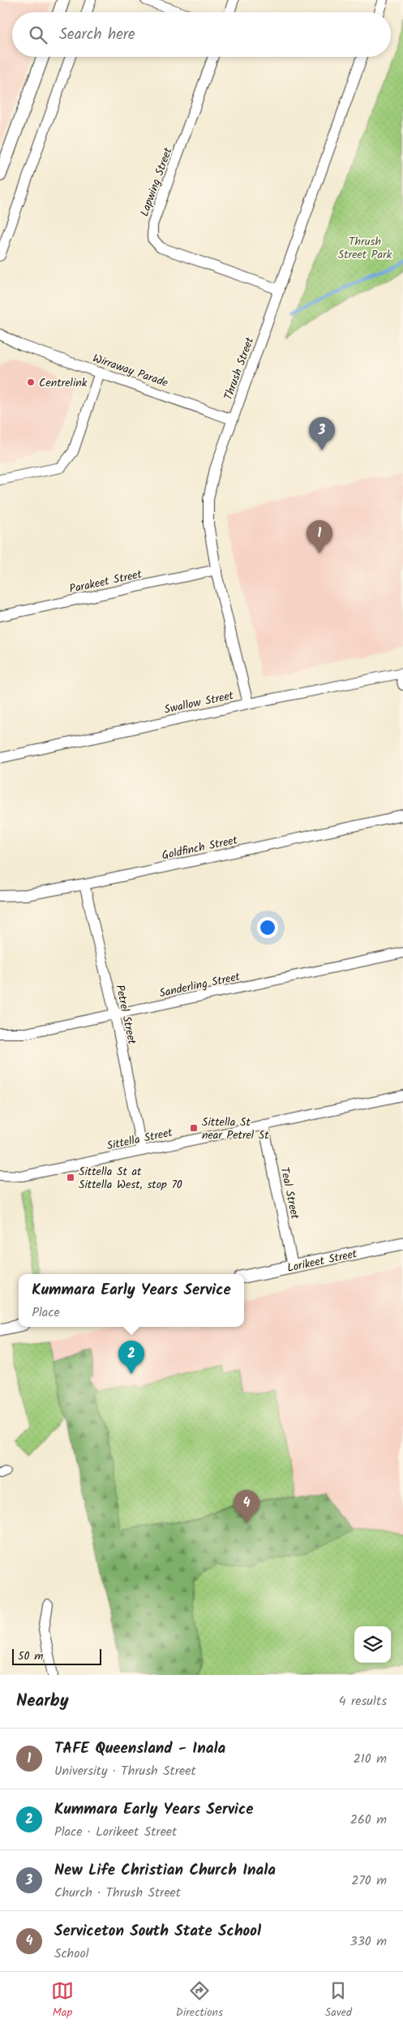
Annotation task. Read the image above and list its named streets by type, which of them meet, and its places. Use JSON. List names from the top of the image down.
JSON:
{
  "streets": {
    "street": [
      "Lapwing Street",
      "Thrush Street",
      "Wirraway Parade",
      "Parakeet Street",
      "Swallow Street",
      "Goldfinch Street",
      "Sanderling Street",
      "Petrel Street",
      "Sittella Street",
      "Teal Street",
      "Lorikeet Street"
    ]
  },
  "crossings": [
    ["Lapwing Street", "Thrush Street"],
    ["Thrush Street", "Wirraway Parade"],
    ["Thrush Street", "Parakeet Street"],
    ["Thrush Street", "Swallow Street"],
    ["Goldfinch Street", "Petrel Street"],
    ["Sanderling Street", "Petrel Street"],
    ["Petrel Street", "Sittella Street"],
    ["Sittella Street", "Teal Street"],
    ["Teal Street", "Lorikeet Street"]
  ],
  "parks": ["Thrush Street Park"],
  "places": {
    "other": ["Centrelink"],
    "transit": ["Sittella St near Petrel St", "Sittella St at Sittella West, stop 70"]
  },
  "scale_bar": "50 m",
  "page": {
    "search": "Search here",
    "pins": [
      "3",
      "1",
      "2",
      "4"
    ],
    "popup": ["Kummara Early Years Service", "Place"],
    "scale": "50 m",
    "heading": ["Nearby", "4 results"],
    "list": [
      {
        "mark": "1",
        "name": "TAFE Queensland - Inala",
        "note": "University · Thrush Street",
        "value": "210 m"
      },
      {
        "mark": "2",
        "name": "Kummara Early Years Service",
        "note": "Place · Lorikeet Street",
        "value": "260 m"
      },
      {
        "mark": "3",
        "name": "New Life Christian Church Inala",
        "note": "Church · Thrush Street",
        "value": "270 m"
      },
      {
        "mark": "4",
        "name": "Serviceton South State School",
        "note": "School",
        "value": "330 m"
      }
    ],
    "nav": ["Map", "Directions", "Saved"]
  }
}
